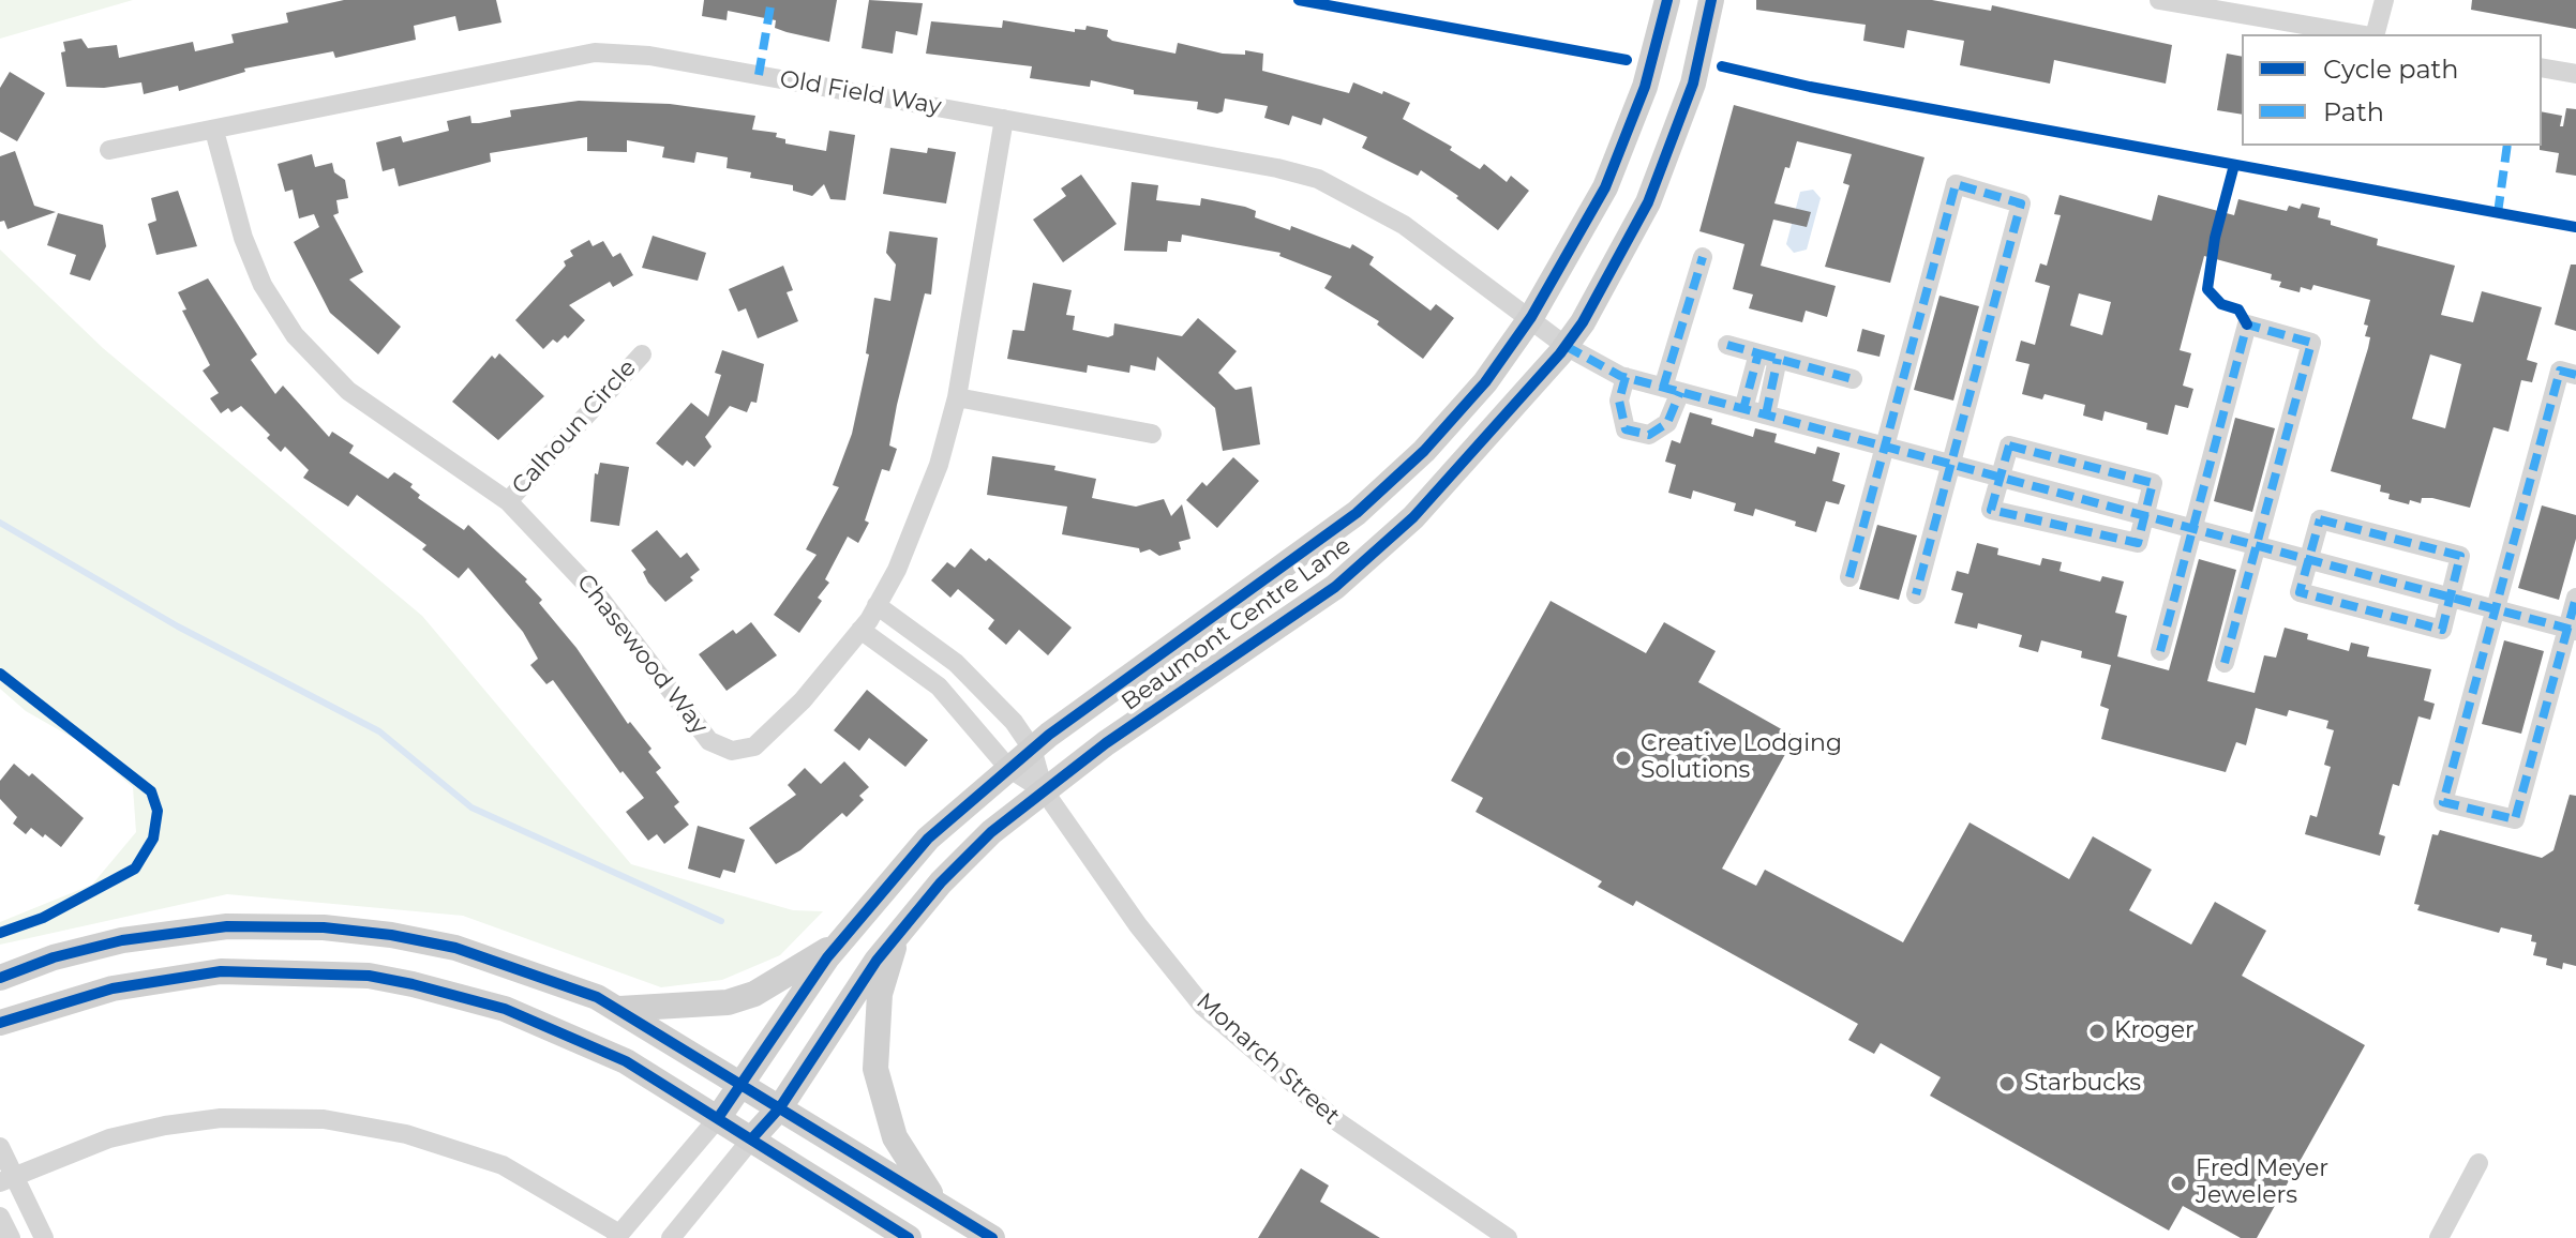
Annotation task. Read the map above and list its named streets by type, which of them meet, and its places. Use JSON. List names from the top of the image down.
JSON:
{
  "streets": {
    "street": [
      "Old Field Way",
      "Calhoun Circle",
      "Beaumont Centre Lane",
      "Chasewood Way",
      "Monarch Street"
    ]
  },
  "crossings": [
    ["Old Field Way", "Beaumont Centre Lane"],
    ["Old Field Way", "Chasewood Way"],
    ["Calhoun Circle", "Chasewood Way"],
    ["Beaumont Centre Lane", "Monarch Street"]
  ],
  "places": [
    "Creative Lodging Solutions",
    "Kroger",
    "Starbucks",
    "Fred Meyer Jewelers"
  ],
  "legend": ["Cycle path", "Path"]
}
